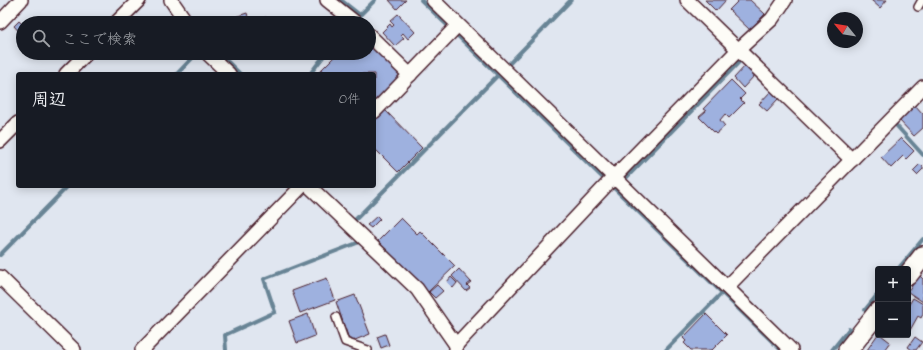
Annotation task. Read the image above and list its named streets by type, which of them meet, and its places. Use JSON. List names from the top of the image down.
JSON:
{
  "north": "top left",
  "page": {
    "search": "ここで検索",
    "heading": ["周辺", "0件"],
    "map_buttons": ["+", "−"]
  }
}
